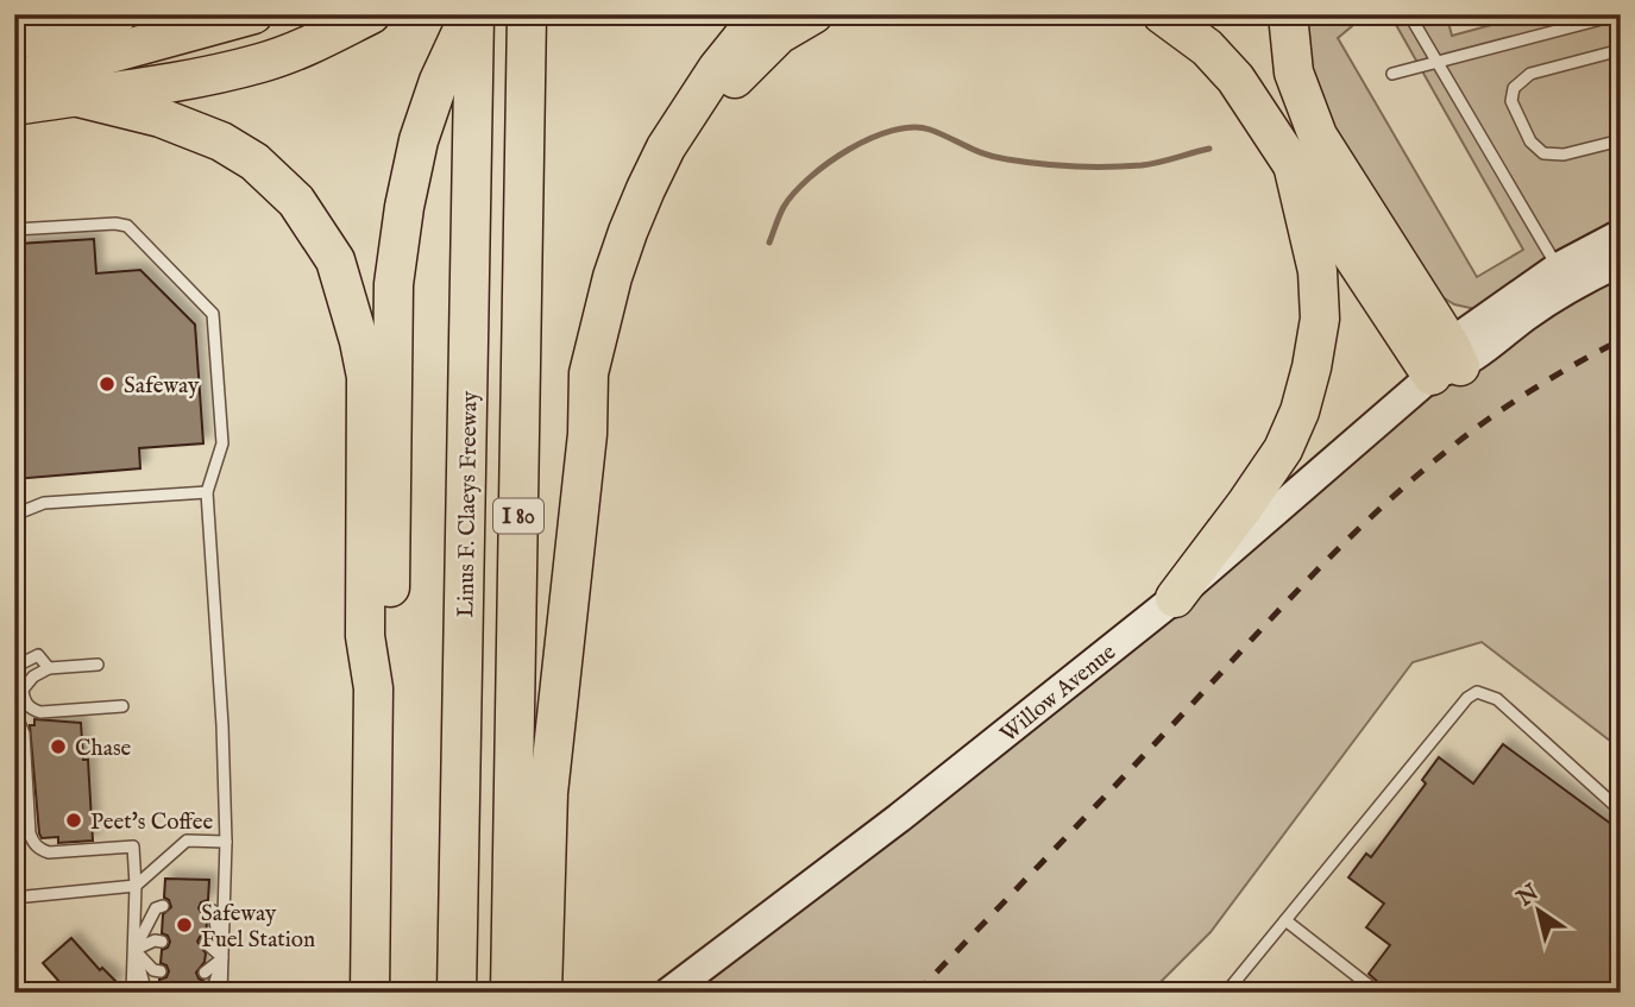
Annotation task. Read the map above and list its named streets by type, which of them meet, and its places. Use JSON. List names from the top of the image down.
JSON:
{
  "streets": {
    "highway": ["Linus F. Claeys Freeway", "I 80"],
    "street": ["Willow Avenue"]
  },
  "places": [
    "Safeway",
    "Chase",
    "Peet's Coffee",
    "Safeway Fuel Station"
  ],
  "north": "top left"
}
